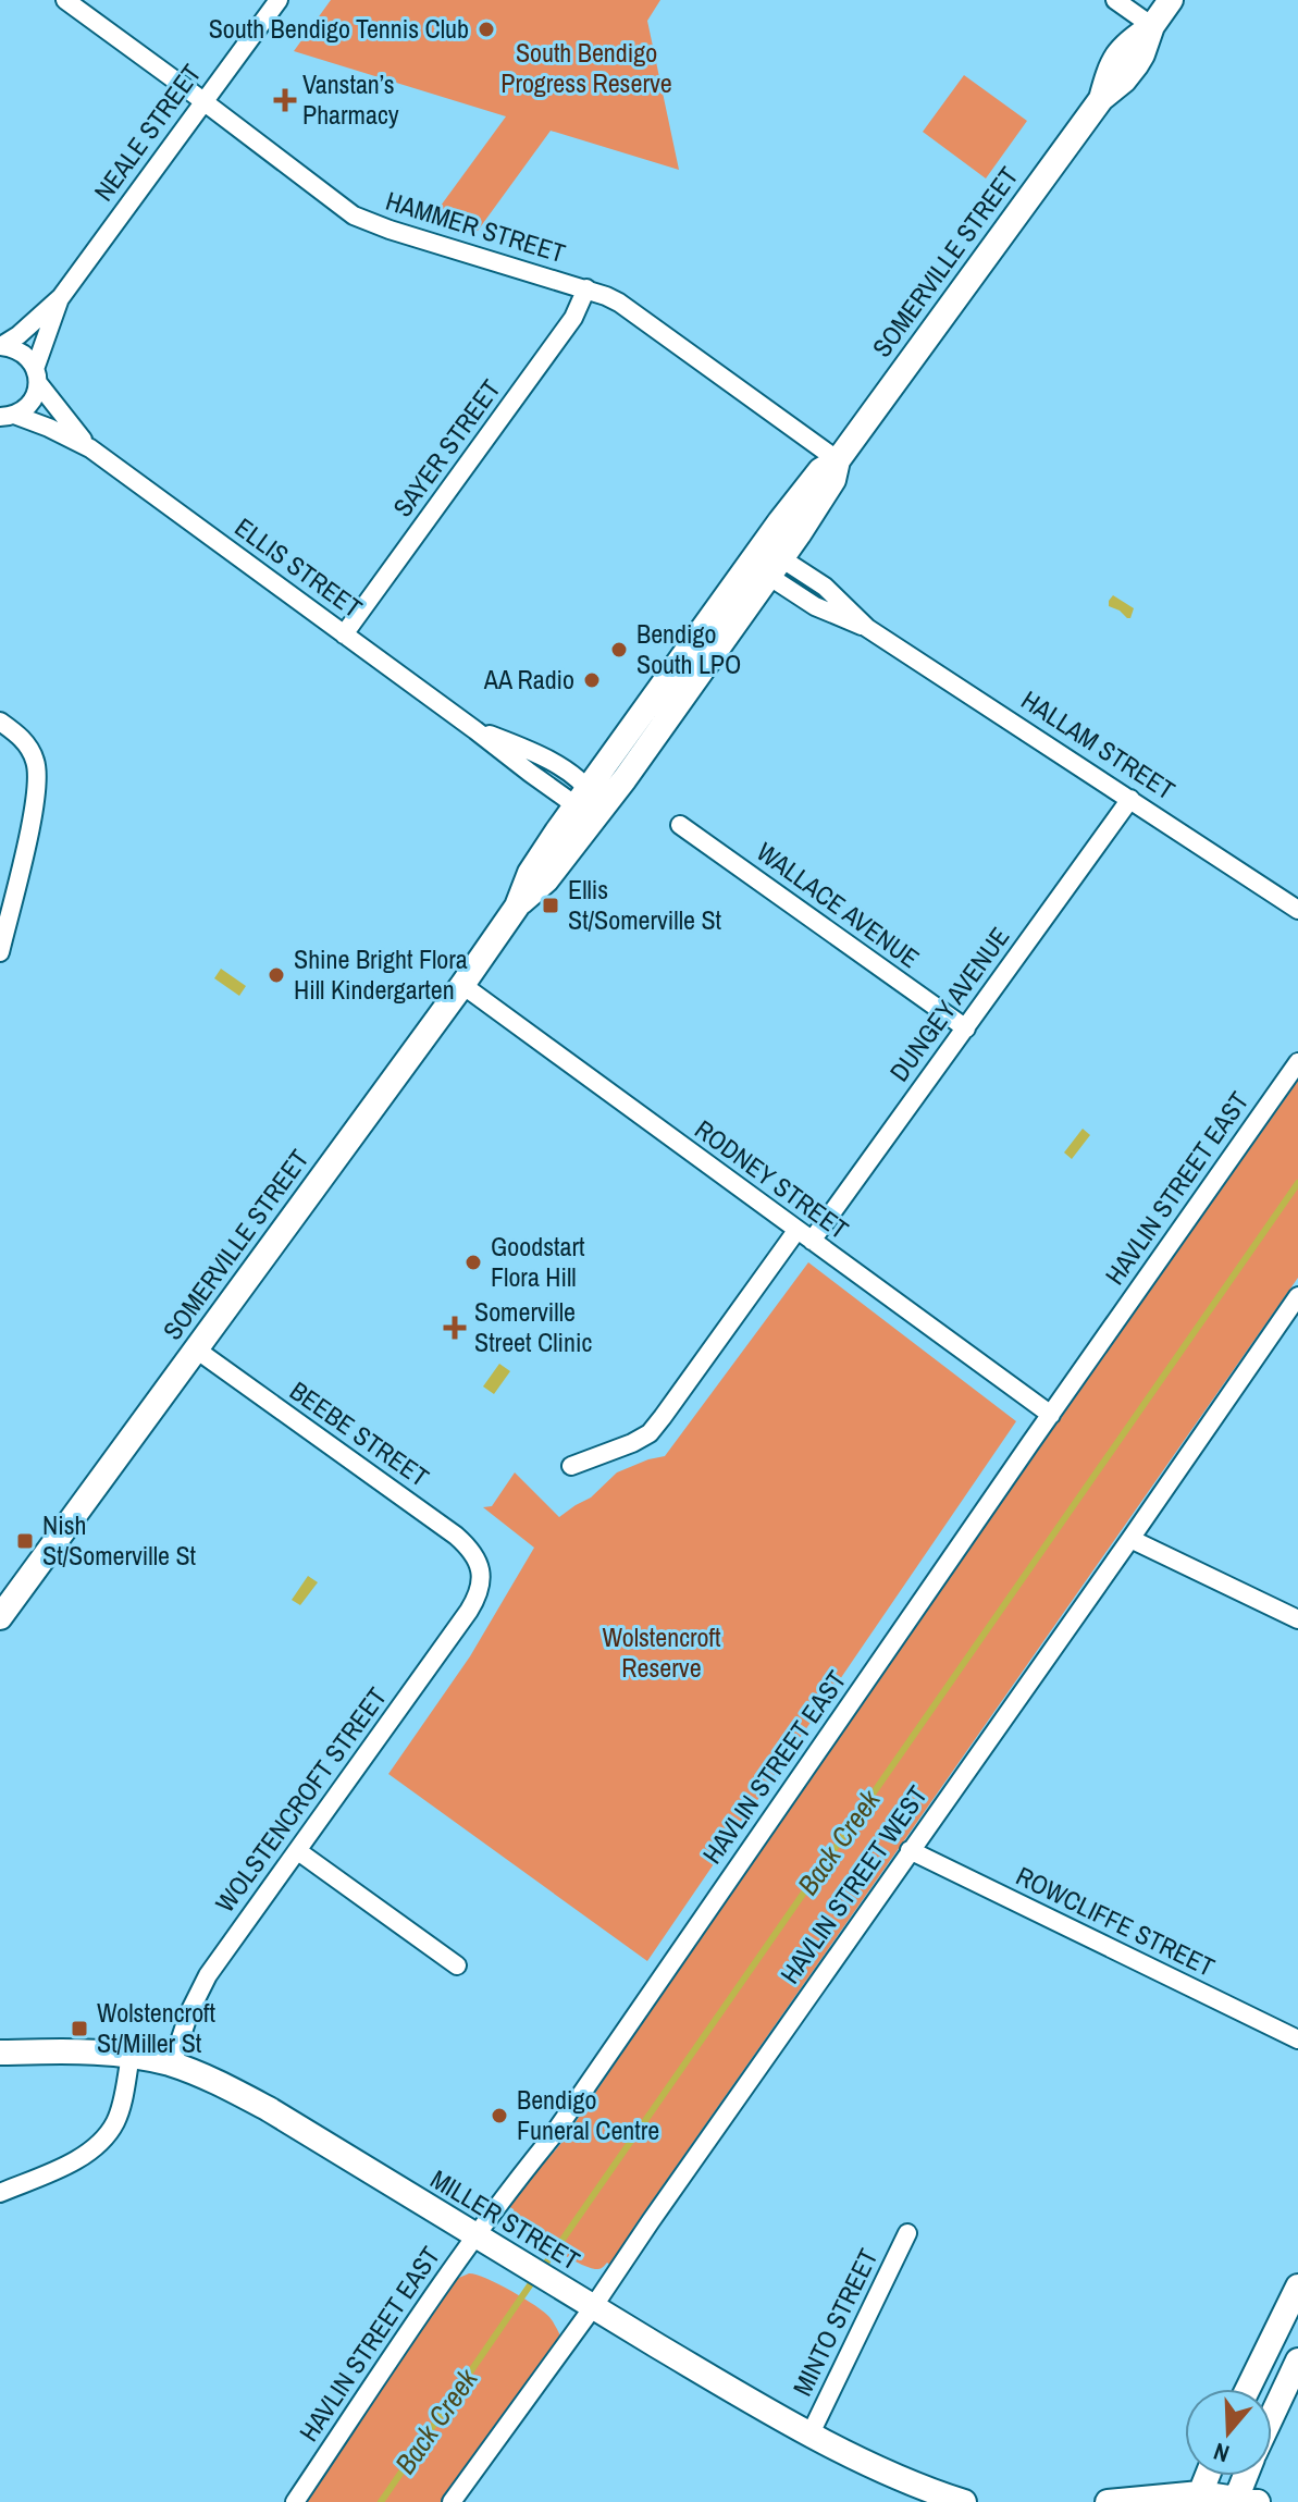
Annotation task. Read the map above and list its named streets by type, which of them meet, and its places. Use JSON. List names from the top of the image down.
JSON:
{
  "streets": {
    "street": [
      "NEALE STREET",
      "HAMMER STREET",
      "SOMERVILLE STREET",
      "SAYER STREET",
      "ELLIS STREET",
      "HALLAM STREET",
      "WALLACE AVENUE",
      "DUNGEY AVENUE",
      "RODNEY STREET",
      "HAVLIN STREET EAST",
      "BEEBE STREET",
      "WOLSTENCROFT STREET",
      "HAVLIN STREET WEST",
      "ROWCLIFFE STREET",
      "MILLER STREET",
      "MINTO STREET"
    ]
  },
  "crossings": [
    ["NEALE STREET", "HAMMER STREET"],
    ["NEALE STREET", "ELLIS STREET"],
    ["HAMMER STREET", "SOMERVILLE STREET"],
    ["HAMMER STREET", "SAYER STREET"],
    ["SOMERVILLE STREET", "ELLIS STREET"],
    ["SOMERVILLE STREET", "HALLAM STREET"],
    ["SOMERVILLE STREET", "RODNEY STREET"],
    ["SOMERVILLE STREET", "BEEBE STREET"],
    ["SAYER STREET", "ELLIS STREET"],
    ["HALLAM STREET", "DUNGEY AVENUE"],
    ["WALLACE AVENUE", "DUNGEY AVENUE"],
    ["DUNGEY AVENUE", "RODNEY STREET"],
    ["RODNEY STREET", "HAVLIN STREET EAST"],
    ["HAVLIN STREET EAST", "MILLER STREET"],
    ["BEEBE STREET", "WOLSTENCROFT STREET"],
    ["WOLSTENCROFT STREET", "MILLER STREET"],
    ["HAVLIN STREET WEST", "ROWCLIFFE STREET"],
    ["HAVLIN STREET WEST", "MILLER STREET"],
    ["MILLER STREET", "MINTO STREET"]
  ],
  "water": ["Back Creek"],
  "parks": ["South Bendigo Progress Reserve", "Wolstencroft Reserve"],
  "places": {
    "other": [
      "South Bendigo Tennis Club",
      "Bendigo South LPO",
      "AA Radio",
      "Shine Bright Flora Hill Kindergarten",
      "Goodstart Flora Hill",
      "Bendigo Funeral Centre"
    ],
    "health": ["Vanstan’s Pharmacy", "Somerville Street Clinic"],
    "transit": ["Ellis St/Somerville St", "Nish St/Somerville St", "Wolstencroft St/Miller St"]
  },
  "north": "bottom"
}
